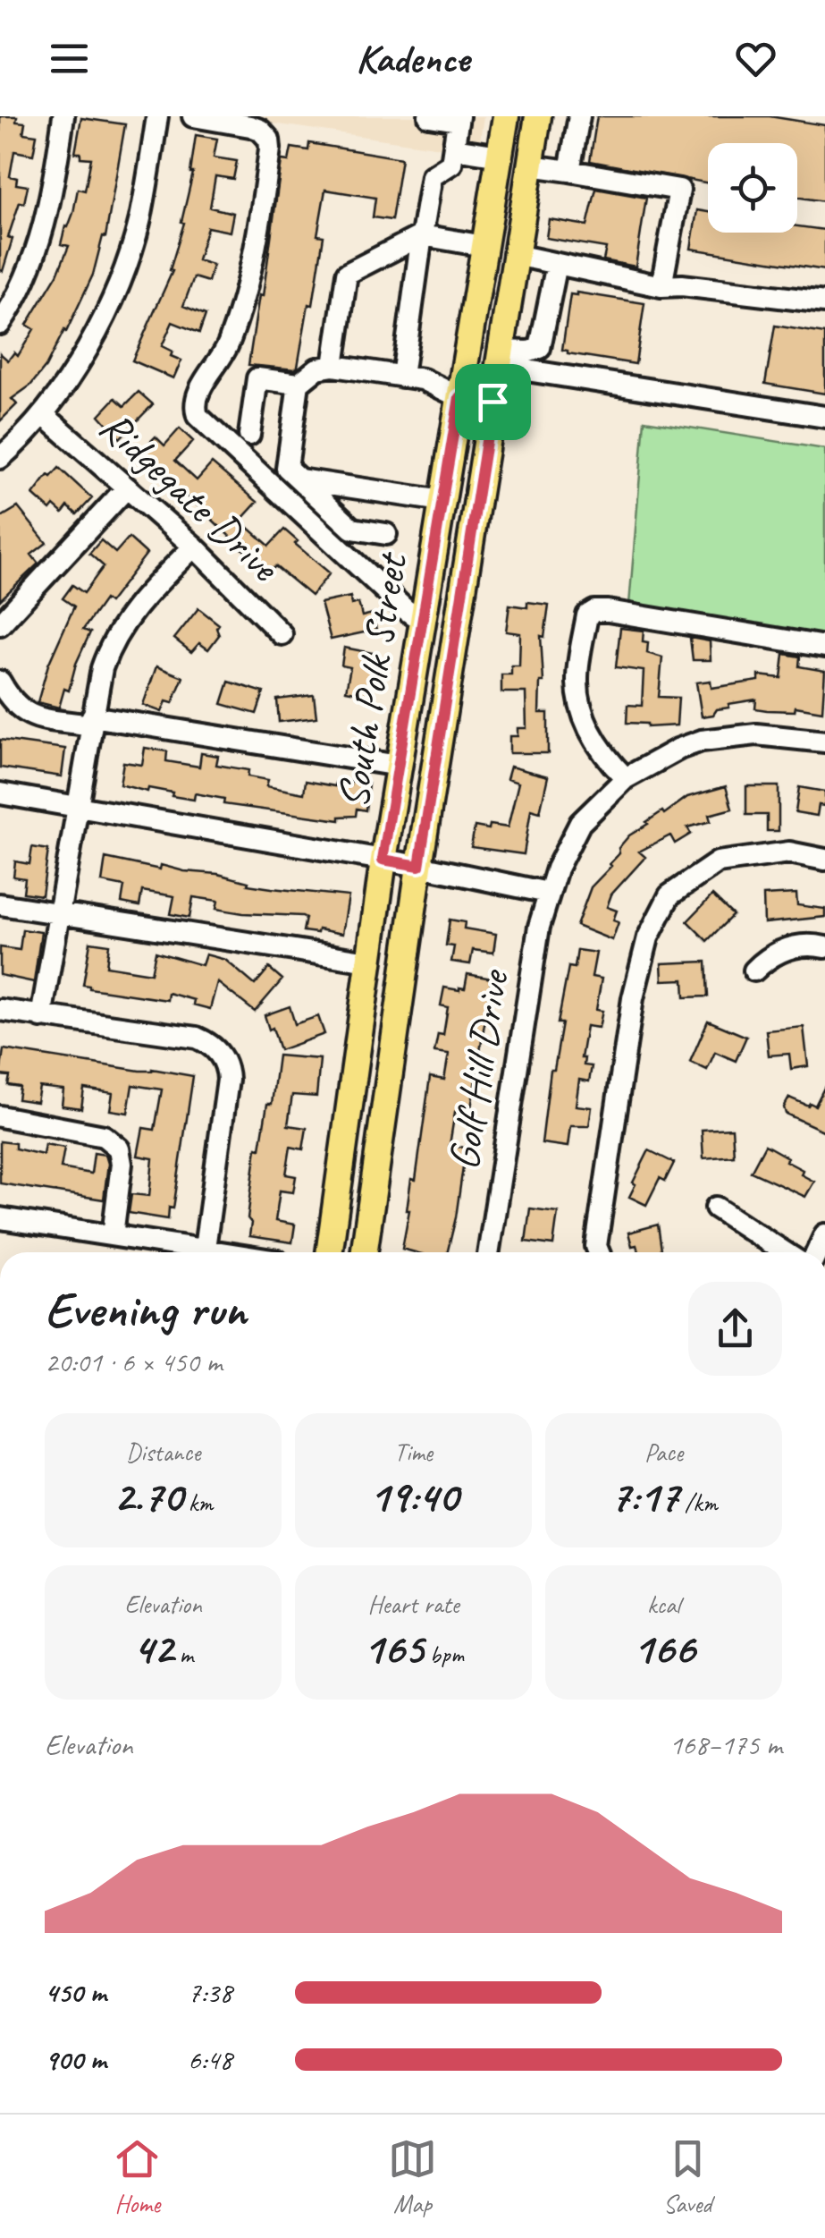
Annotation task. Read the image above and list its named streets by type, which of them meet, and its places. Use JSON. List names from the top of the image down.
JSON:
{
  "streets": {
    "main road": ["South Polk Street"],
    "street": ["Ridgegate Drive", "Golf Hill Drive"]
  },
  "page": {
    "header": "Kadence",
    "heading": ["Evening run", "20:01 · 6 × 450 m"],
    "stats": [
      ["Distance", "2.70 km"],
      ["Time", "19:40"],
      ["Pace", "7:17 /km"],
      ["Elevation", "42 m"],
      ["Heart rate", "165 bpm"],
      ["kcal", "166"]
    ],
    "chart": ["Elevation", "168–175 m"],
    "list": [
      {
        "name": "450 m",
        "note": "7:38"
      },
      {
        "name": "900 m",
        "note": "6:48"
      }
    ],
    "tabs": ["Home", "Map", "Saved"]
  }
}
